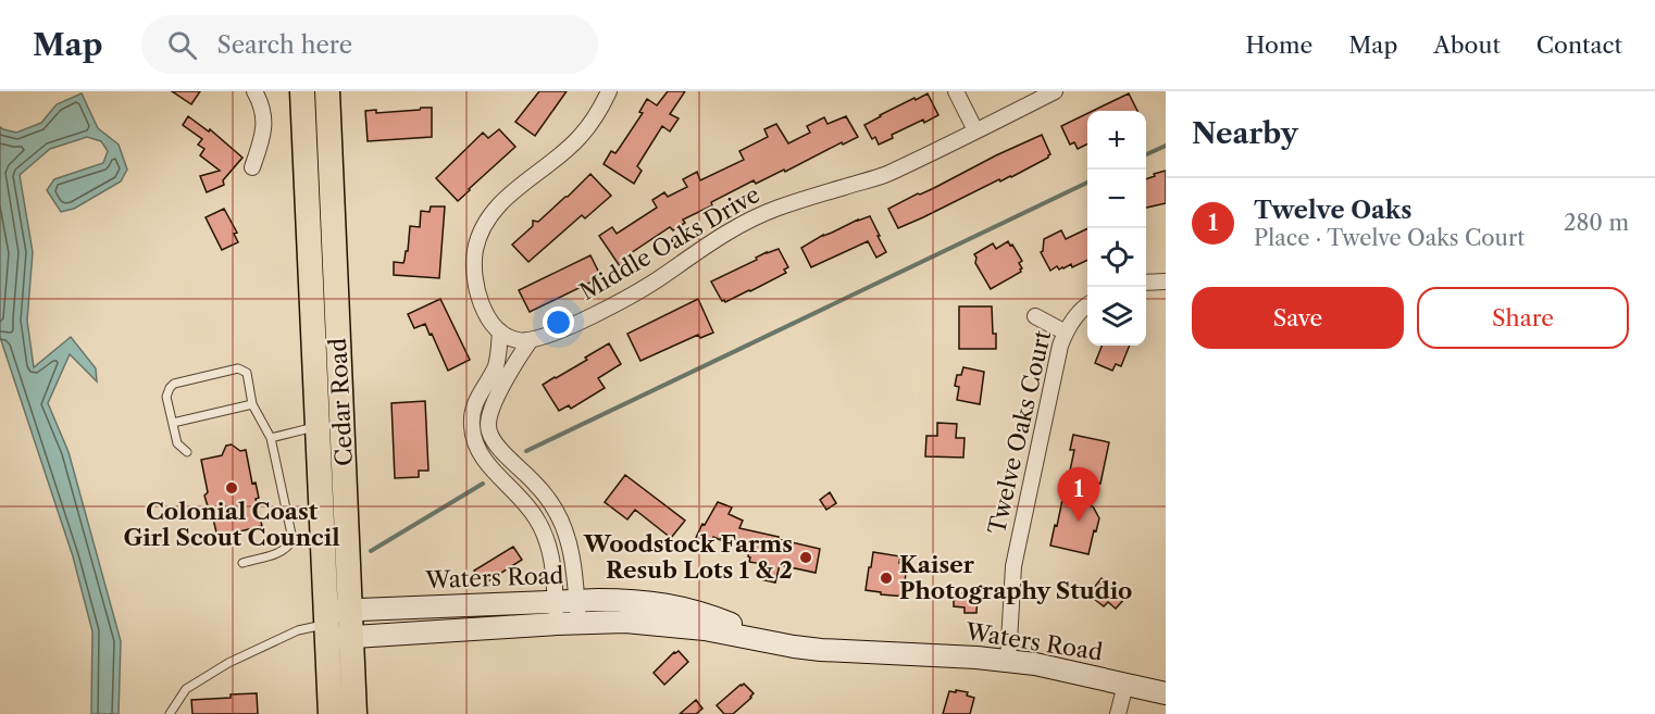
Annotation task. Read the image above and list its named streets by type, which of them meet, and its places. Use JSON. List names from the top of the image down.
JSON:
{
  "streets": {
    "main road": ["Cedar Road"],
    "street": ["Middle Oaks Drive", "Twelve Oaks Court", "Waters Road"]
  },
  "crossings": [
    ["Cedar Road", "Waters Road"],
    ["Twelve Oaks Court", "Waters Road"]
  ],
  "places": ["Colonial Coast Girl Scout Council", "Woodstock Farms Resub Lots 1 & 2", "Kaiser Photography Studio"],
  "page": {
    "header": "Map",
    "search": "Search here",
    "nav": [
      "Home",
      "Map",
      "About",
      "Contact"
    ],
    "heading": "Nearby",
    "map_buttons": ["+", "−"],
    "list": [
      {
        "mark": "1",
        "name": "Twelve Oaks",
        "note": "Place · Twelve Oaks Court",
        "value": "280 m"
      }
    ],
    "buttons": ["Save", "Share"],
    "pins": "1"
  }
}
